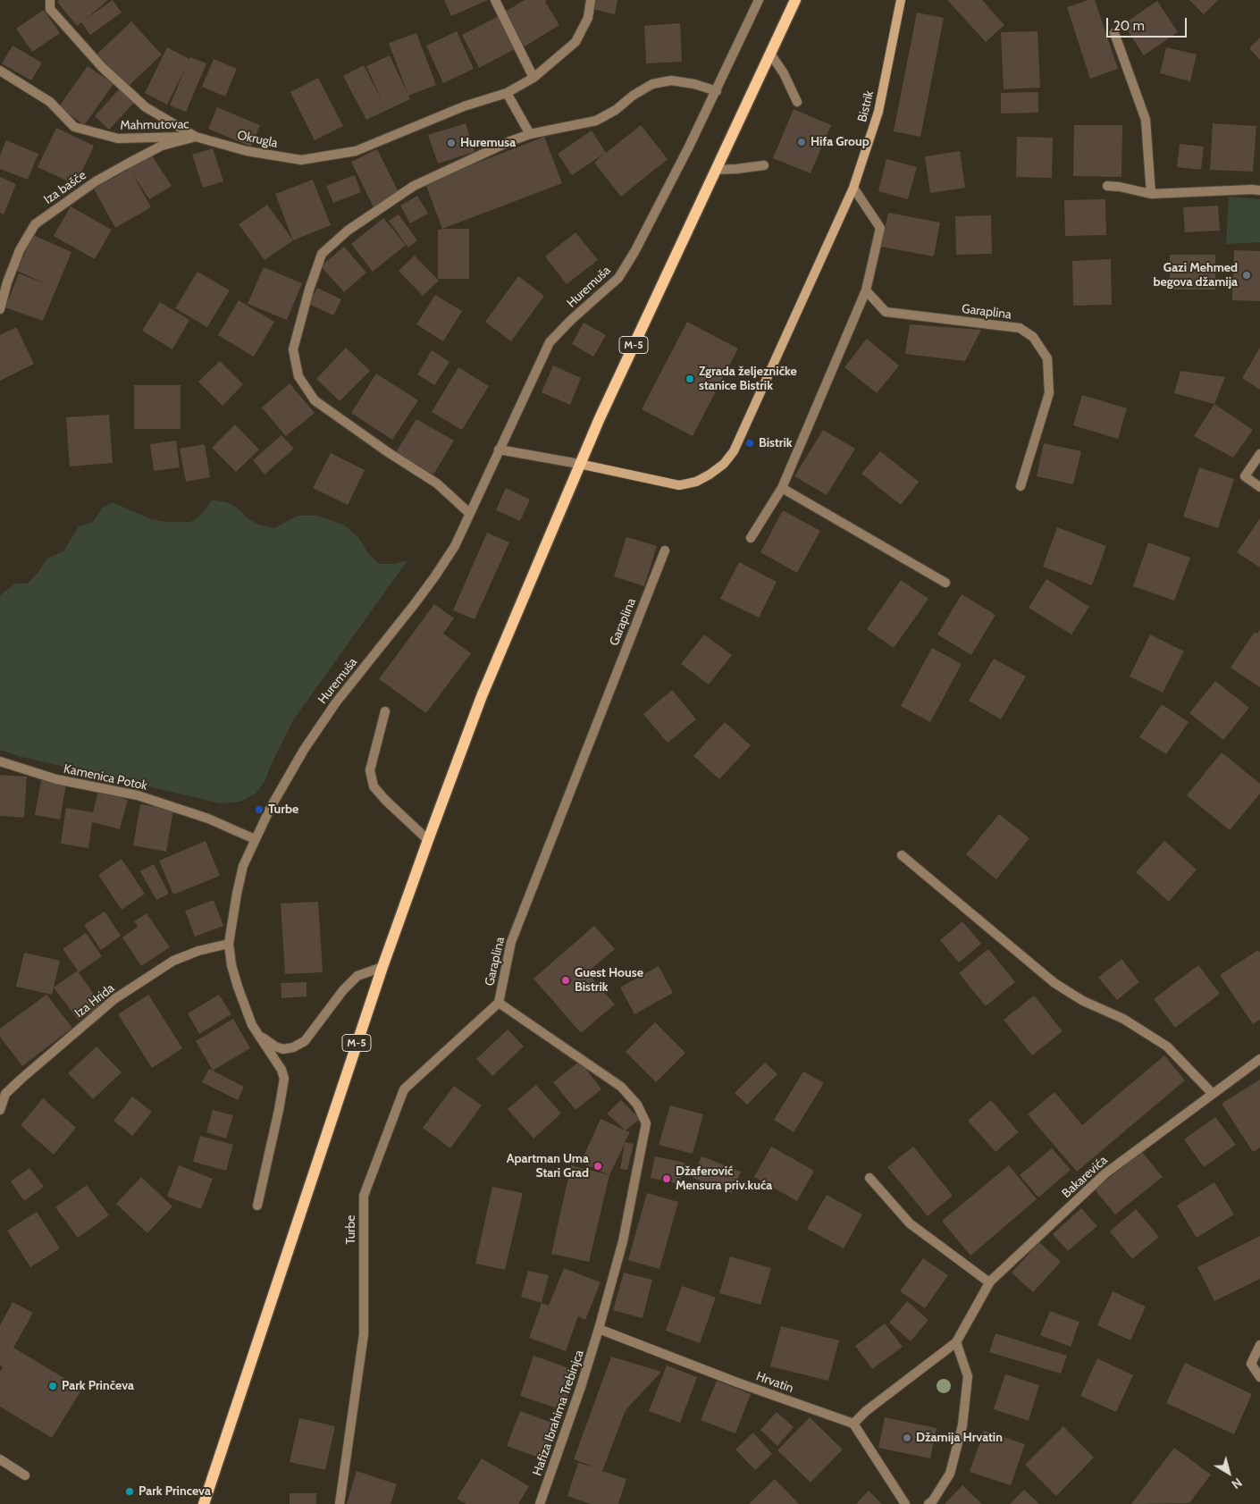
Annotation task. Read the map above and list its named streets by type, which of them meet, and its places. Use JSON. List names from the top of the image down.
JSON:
{
  "streets": {
    "main road": ["Bistrik", "M-5"],
    "street": [
      "Mahmutovac",
      "Okrugla",
      "Iza bašče",
      "Huremuša",
      "Garaplina",
      "Kamenica Potok",
      "Iza Hrida",
      "Bakarevića",
      "Turbe",
      "Hrvatin",
      "Hafiza Ibrahima Trebinjca"
    ]
  },
  "crossings": [
    ["Bistrik", "M-5"],
    ["Mahmutovac", "Okrugla"],
    ["Mahmutovac", "Iza bašče"],
    ["Okrugla", "Iza bašče"],
    ["Huremuša", "Kamenica Potok"],
    ["Huremuša", "Iza Hrida"],
    ["Garaplina", "Turbe"],
    ["Garaplina", "Hrvatin"],
    ["Garaplina", "Hafiza Ibrahima Trebinjca"],
    ["Bakarevića", "Hrvatin"],
    ["Hrvatin", "Hafiza Ibrahima Trebinjca"]
  ],
  "places": [
    "Hifa Group",
    "Huremusa",
    "Gazi Mehmed begova džamija",
    "Zgrada željezničke stanice Bistrik",
    "Bistrik",
    "Turbe",
    "Guest House Bistrik",
    "Apartman Uma Stari Grad",
    "Džaferović Mensura priv.kuća",
    "Park Prinčeva",
    "Džamija Hrvatin",
    "Park Princeva"
  ],
  "scale_bar": "20 m",
  "north": "bottom right"
}
